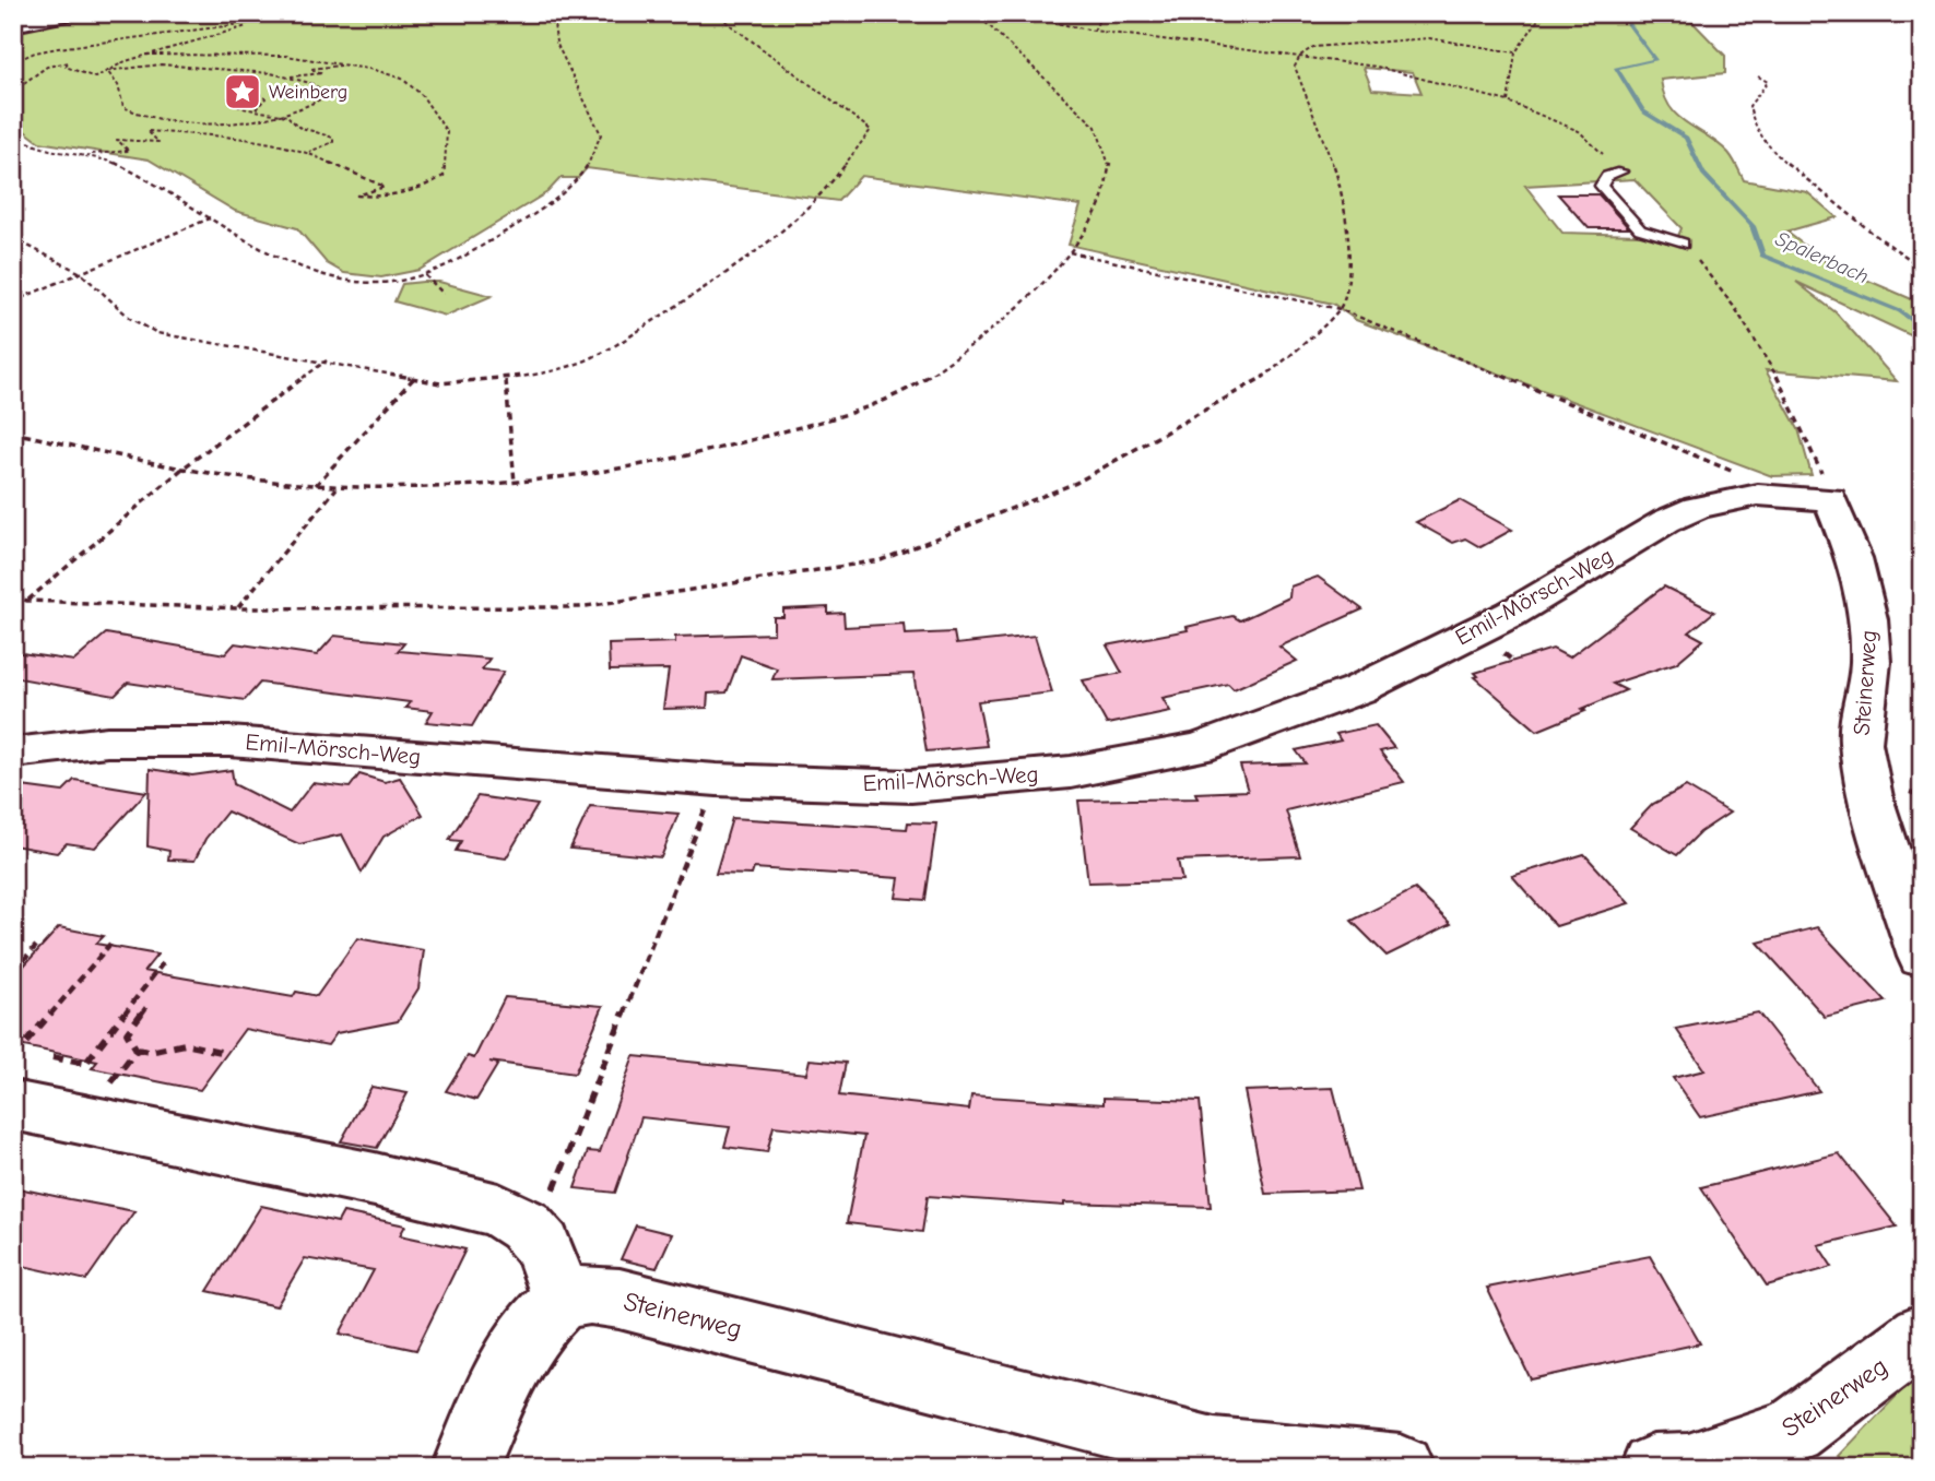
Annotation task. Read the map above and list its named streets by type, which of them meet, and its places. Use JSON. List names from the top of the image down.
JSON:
{
  "streets": {
    "street": ["Emil-Mörsch-Weg", "Steinerweg"]
  },
  "crossings": [
    ["Emil-Mörsch-Weg", "Steinerweg"]
  ],
  "water": ["Spalerbach"],
  "places": {
    "place": ["Weinberg"]
  }
}
